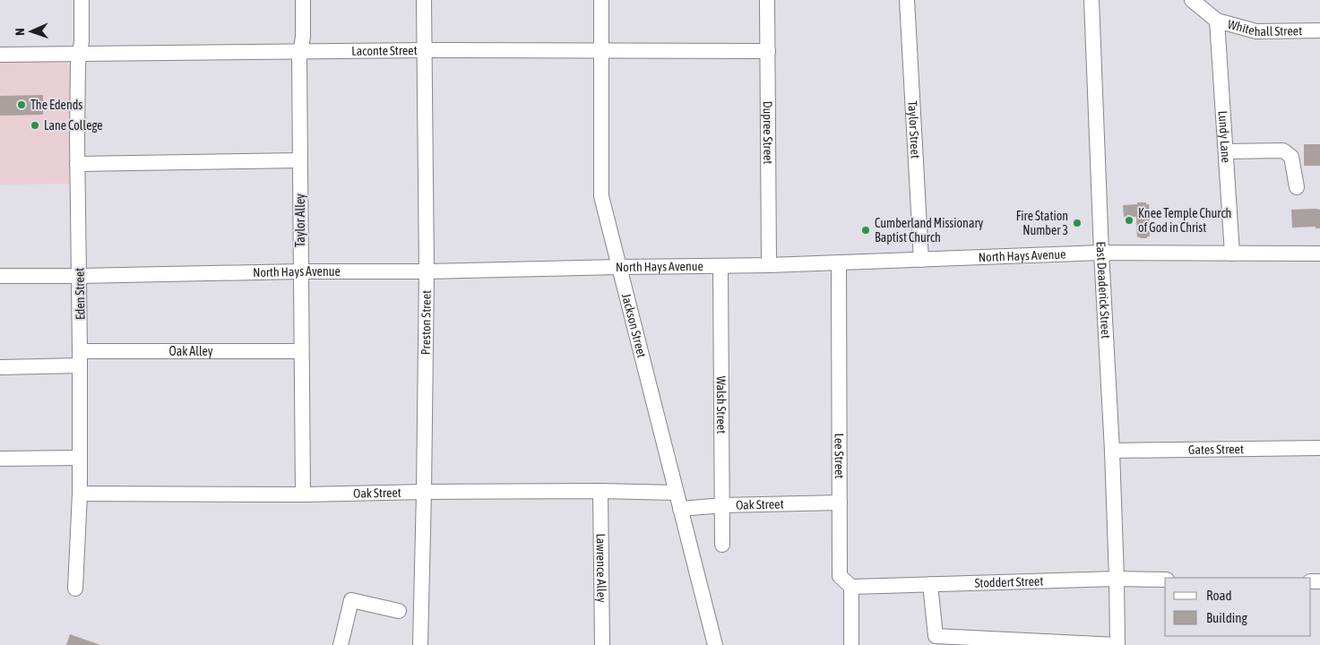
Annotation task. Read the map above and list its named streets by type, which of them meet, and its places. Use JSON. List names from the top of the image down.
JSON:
{
  "streets": {
    "street": [
      "Whitehall Street",
      "Laconte Street",
      "Taylor Street",
      "Dupree Street",
      "Lundy Lane",
      "Taylor Alley",
      "North Hays Avenue",
      "East Deaderick Street",
      "Eden Street",
      "Preston Street",
      "Jackson Street",
      "Oak Alley",
      "Walsh Street",
      "Gates Street",
      "Lee Street",
      "Oak Street",
      "Lawrence Alley",
      "Stoddert Street"
    ]
  },
  "crossings": [
    ["Whitehall Street", "Lundy Lane"],
    ["Laconte Street", "Dupree Street"],
    ["Laconte Street", "Taylor Alley"],
    ["Laconte Street", "Eden Street"],
    ["Laconte Street", "Preston Street"],
    ["Laconte Street", "Jackson Street"],
    ["Taylor Street", "North Hays Avenue"],
    ["Dupree Street", "North Hays Avenue"],
    ["Lundy Lane", "North Hays Avenue"],
    ["Taylor Alley", "North Hays Avenue"],
    ["Taylor Alley", "Oak Alley"],
    ["Taylor Alley", "Oak Street"],
    ["North Hays Avenue", "East Deaderick Street"],
    ["North Hays Avenue", "Eden Street"],
    ["North Hays Avenue", "Preston Street"],
    ["North Hays Avenue", "Jackson Street"],
    ["North Hays Avenue", "Walsh Street"],
    ["North Hays Avenue", "Lee Street"],
    ["East Deaderick Street", "Gates Street"],
    ["East Deaderick Street", "Stoddert Street"],
    ["Eden Street", "Oak Alley"],
    ["Eden Street", "Oak Street"],
    ["Preston Street", "Oak Street"],
    ["Jackson Street", "Oak Street"],
    ["Walsh Street", "Oak Street"],
    ["Lee Street", "Oak Street"],
    ["Lee Street", "Stoddert Street"],
    ["Oak Street", "Lawrence Alley"]
  ],
  "places": [
    "The Edends",
    "Lane College",
    "Knee Temple Church of God in Christ",
    "Fire Station Number 3",
    "Cumberland Missionary Baptist Church"
  ],
  "legend": ["Road", "Building"],
  "north": "left"
}
